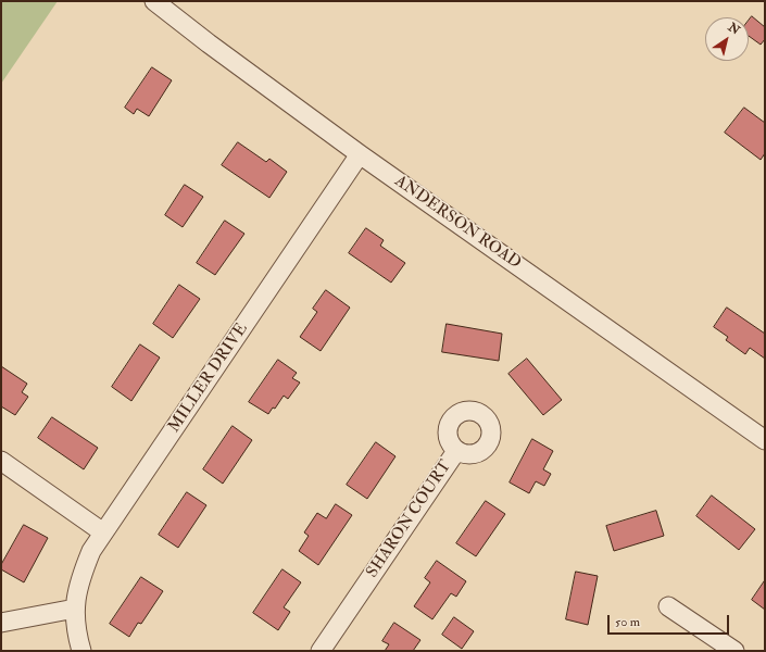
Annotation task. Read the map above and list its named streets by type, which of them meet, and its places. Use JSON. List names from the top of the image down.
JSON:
{
  "streets": {
    "street": ["ANDERSON ROAD", "MILLER DRIVE", "SHARON COURT"]
  },
  "crossings": [
    ["ANDERSON ROAD", "MILLER DRIVE"]
  ],
  "scale_bar": "50 m",
  "north": "top right"
}
